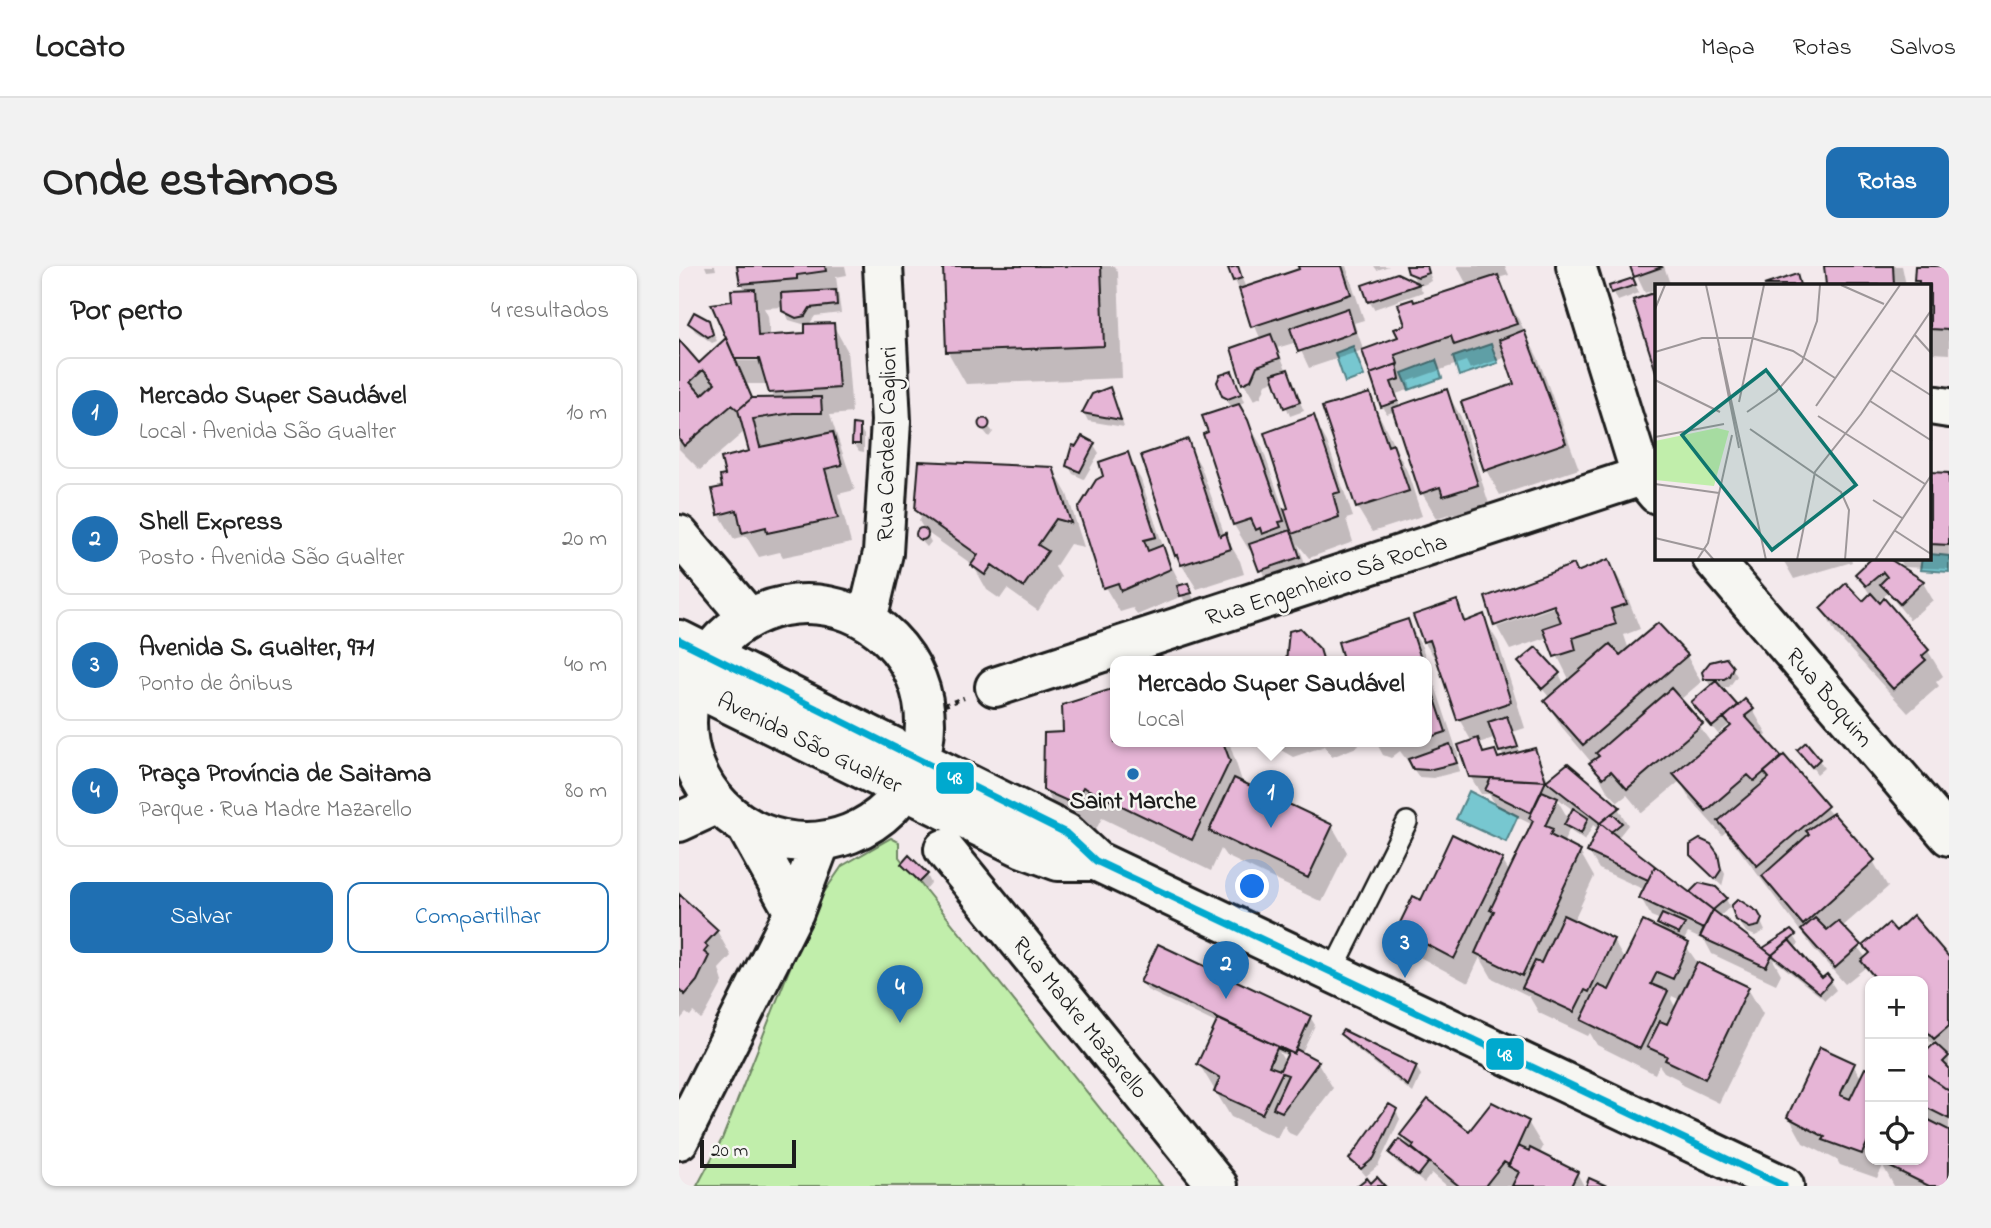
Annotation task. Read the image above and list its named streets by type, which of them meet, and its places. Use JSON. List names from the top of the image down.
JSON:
{
  "streets": {
    "street": [
      "Rua Cardeal Cagliori",
      "Rua Engenheiro Sá Rocha",
      "Rua Boquim",
      "Avenida São Gualter",
      "Rua Madre Mazarello"
    ]
  },
  "places": ["Saint Marche"],
  "lines": ["transit line 48"],
  "scale_bar": "20 m",
  "page": {
    "header": "Locato",
    "nav": ["Mapa", "Rotas", "Salvos"],
    "title": "Onde estamos",
    "buttons": [
      "Rotas",
      ["Salvar", "Compartilhar"]
    ],
    "heading": ["Por perto", "4 resultados"],
    "list": [
      {
        "mark": "1",
        "name": "Mercado Super Saudável",
        "note": "Local · Avenida São Gualter",
        "value": "10 m"
      },
      {
        "mark": "2",
        "name": "Shell Express",
        "note": "Posto · Avenida São Gualter",
        "value": "20 m"
      },
      {
        "mark": "3",
        "name": "Avenida S. Gualter, 971",
        "note": "Ponto de ônibus",
        "value": "40 m"
      },
      {
        "mark": "4",
        "name": "Praça Província de Saitama",
        "note": "Parque · Rua Madre Mazarello",
        "value": "80 m"
      }
    ],
    "popup": ["Mercado Super Saudável", "Local"],
    "pins": [
      "1",
      "3",
      "2",
      "4"
    ],
    "map_buttons": ["+", "−"],
    "scale": "20 m"
  }
}
